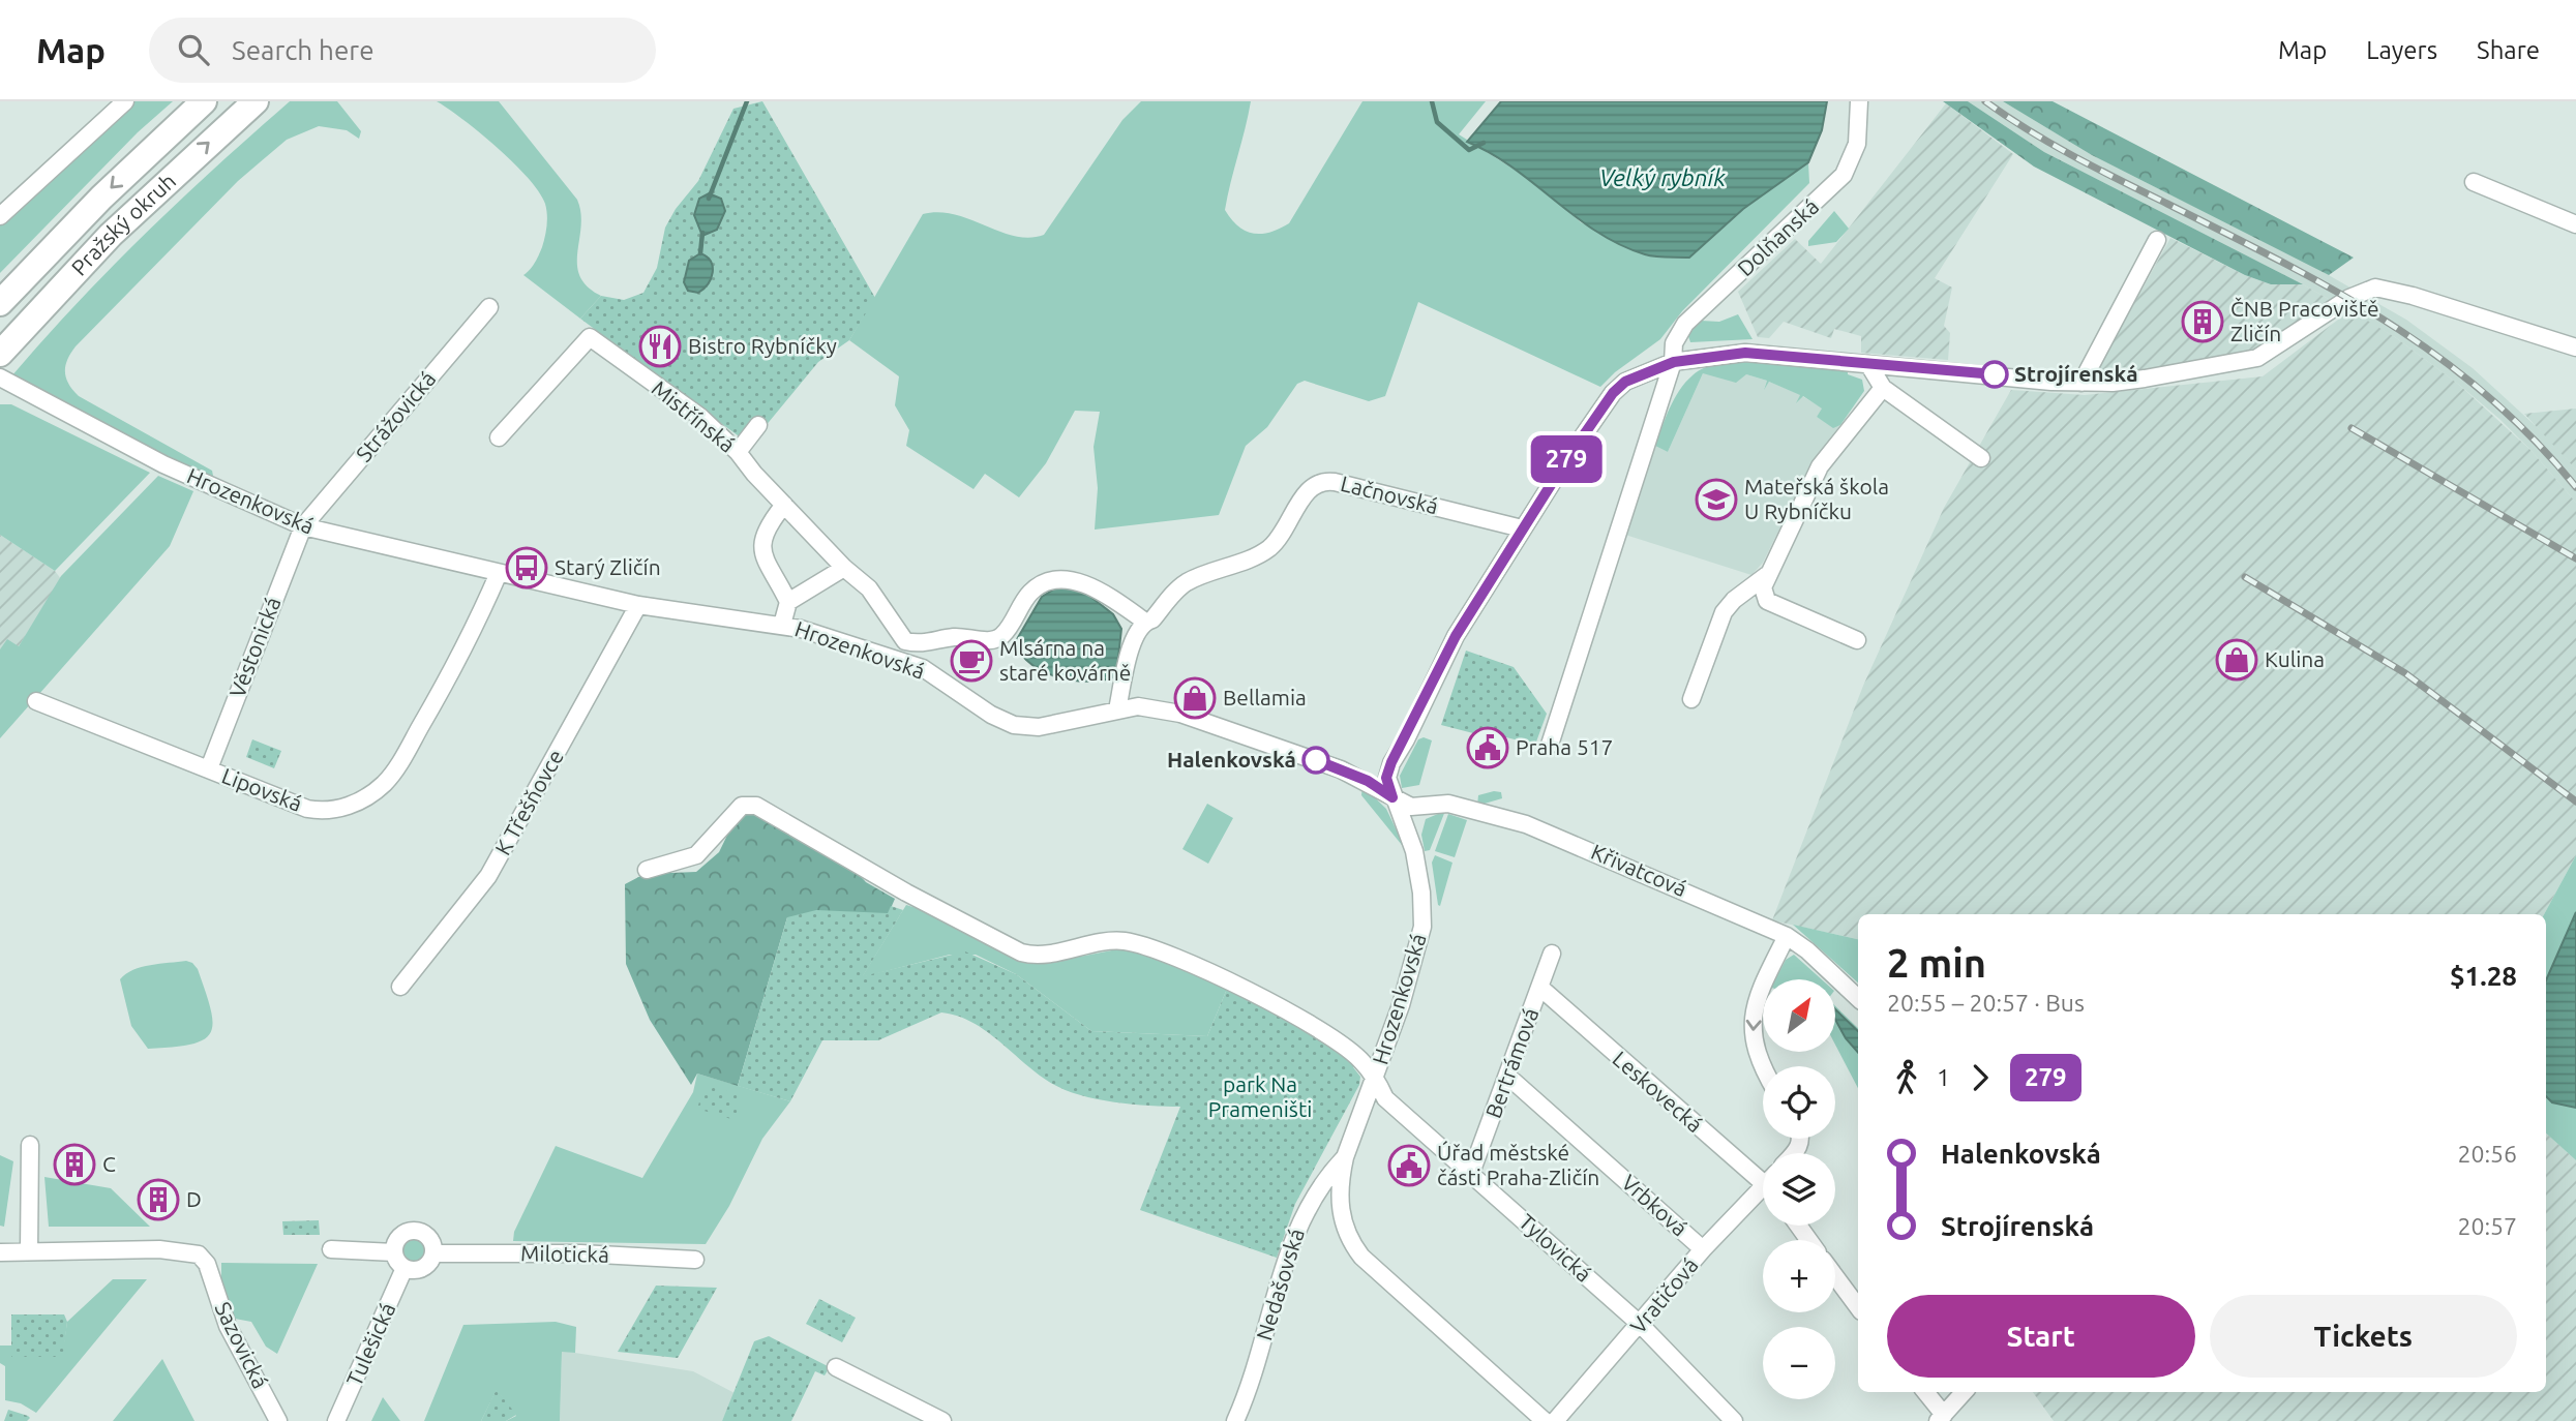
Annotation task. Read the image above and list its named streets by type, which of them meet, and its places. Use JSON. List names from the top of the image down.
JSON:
{
  "streets": {
    "highway": ["Pražský okruh"],
    "street": [
      "Dolňanská",
      "Strážovická",
      "Mistřínská",
      "Lačnovská",
      "Hrozenkovská",
      "Věstonická",
      "Lipovská",
      "K Třešňovce",
      "Křivatcová",
      "Bertrámová",
      "Leskovecká",
      "Vrbková",
      "Tylovická",
      "Milotická",
      "Nedašovská",
      "Vratičová",
      "Tulešická",
      "Sazovická"
    ]
  },
  "crossings": [
    ["Strážovická", "Hrozenkovská"],
    ["Strážovická", "Věstonická"],
    ["Lačnovská", "Hrozenkovská"],
    ["Hrozenkovská", "Věstonická"],
    ["Hrozenkovská", "Lipovská"],
    ["Hrozenkovská", "K Třešňovce"],
    ["Hrozenkovská", "Křivatcová"],
    ["Hrozenkovská", "Tylovická"],
    ["Hrozenkovská", "Nedašovská"],
    ["Věstonická", "Lipovská"],
    ["Bertrámová", "Leskovecká"],
    ["Bertrámová", "Vrbková"],
    ["Bertrámová", "Tylovická"],
    ["Vrbková", "Vratičová"],
    ["Tylovická", "Vratičová"],
    ["Milotická", "Tulešická"]
  ],
  "water": ["Velký rybník"],
  "parks": ["park Na Prameništi"],
  "places": {
    "building": ["ČNB Pracoviště Zličín", "C", "D"],
    "restaurant": ["Bistro Rybníčky"],
    "other": ["Strojírenská", "Halenkovská"],
    "school or university": ["Mateřská škola U Rybníčku"],
    "bus stop": ["Starý Zličín"],
    "shop": ["Kulina", "Bellamia"],
    "cafe": ["Mlsárna na staré kovárně"],
    "public building": ["Praha 517", "Úřad městské části Praha-Zličín"]
  },
  "lines": ["bus line 279"],
  "north": "top right",
  "page": {
    "header": "Map",
    "search": "Search here",
    "nav": ["Map", "Layers", "Share"],
    "on_map": "279",
    "heading": ["2 min", "20:55 – 20:57 · Bus", "$1.28"],
    "map_buttons": ["+", "−"],
    "legs": ["1", "279"],
    "list": [
      {
        "name": "Halenkovská",
        "value": "20:56"
      },
      {
        "name": "Strojírenská",
        "value": "20:57"
      }
    ],
    "buttons": ["Start", "Tickets"]
  }
}
